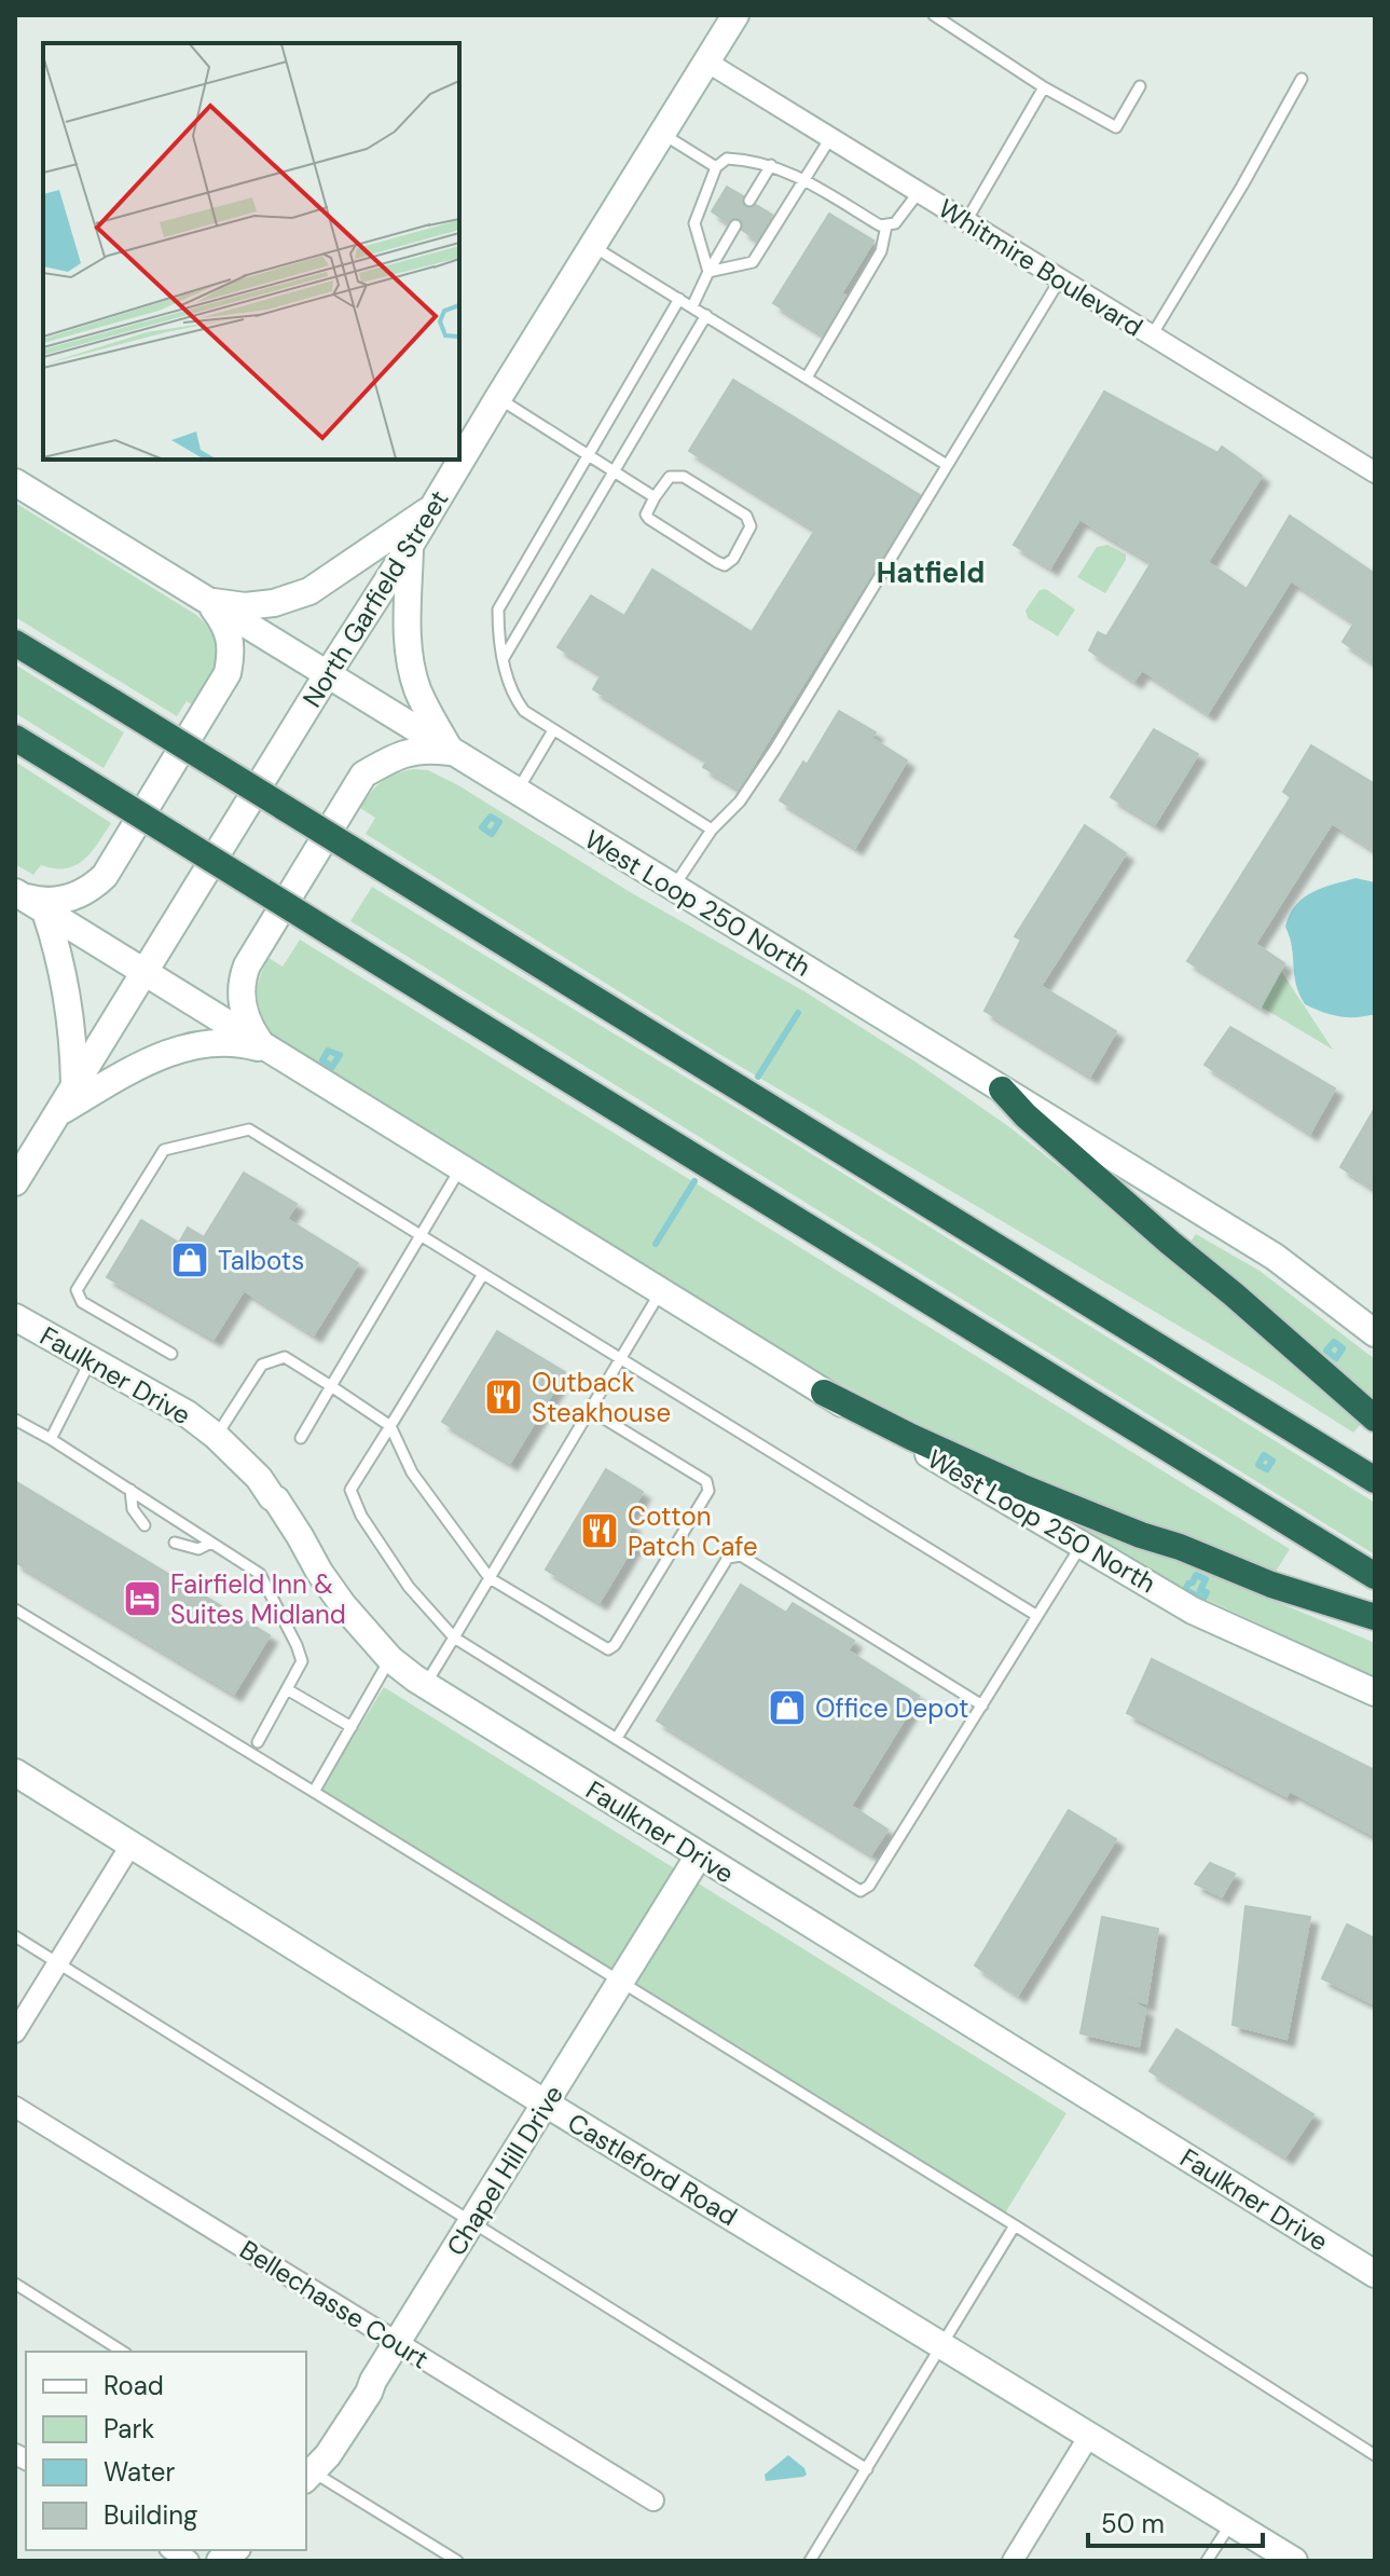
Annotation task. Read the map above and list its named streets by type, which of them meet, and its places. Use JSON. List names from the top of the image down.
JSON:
{
  "streets": {
    "main road": [
      "North Garfield Street",
      "West Loop 250 North",
      "Faulkner Drive",
      "Castleford Road",
      "Chapel Hill Drive"
    ],
    "street": ["Whitmire Boulevard", "Bellechasse Court"]
  },
  "crossings": [
    ["Whitmire Boulevard", "North Garfield Street"],
    ["North Garfield Street", "West Loop 250 North"],
    ["Faulkner Drive", "Chapel Hill Drive"],
    ["Castleford Road", "Chapel Hill Drive"],
    ["Chapel Hill Drive", "Bellechasse Court"]
  ],
  "districts": ["Hatfield"],
  "places": {
    "shop": ["Talbots", "Office Depot"],
    "restaurant": ["Outback Steakhouse", "Cotton Patch Cafe"],
    "hotel": ["Fairfield Inn & Suites Midland"]
  },
  "legend": [
    "Road",
    "Park",
    "Water",
    "Building"
  ],
  "scale_bar": "50 m"
}
